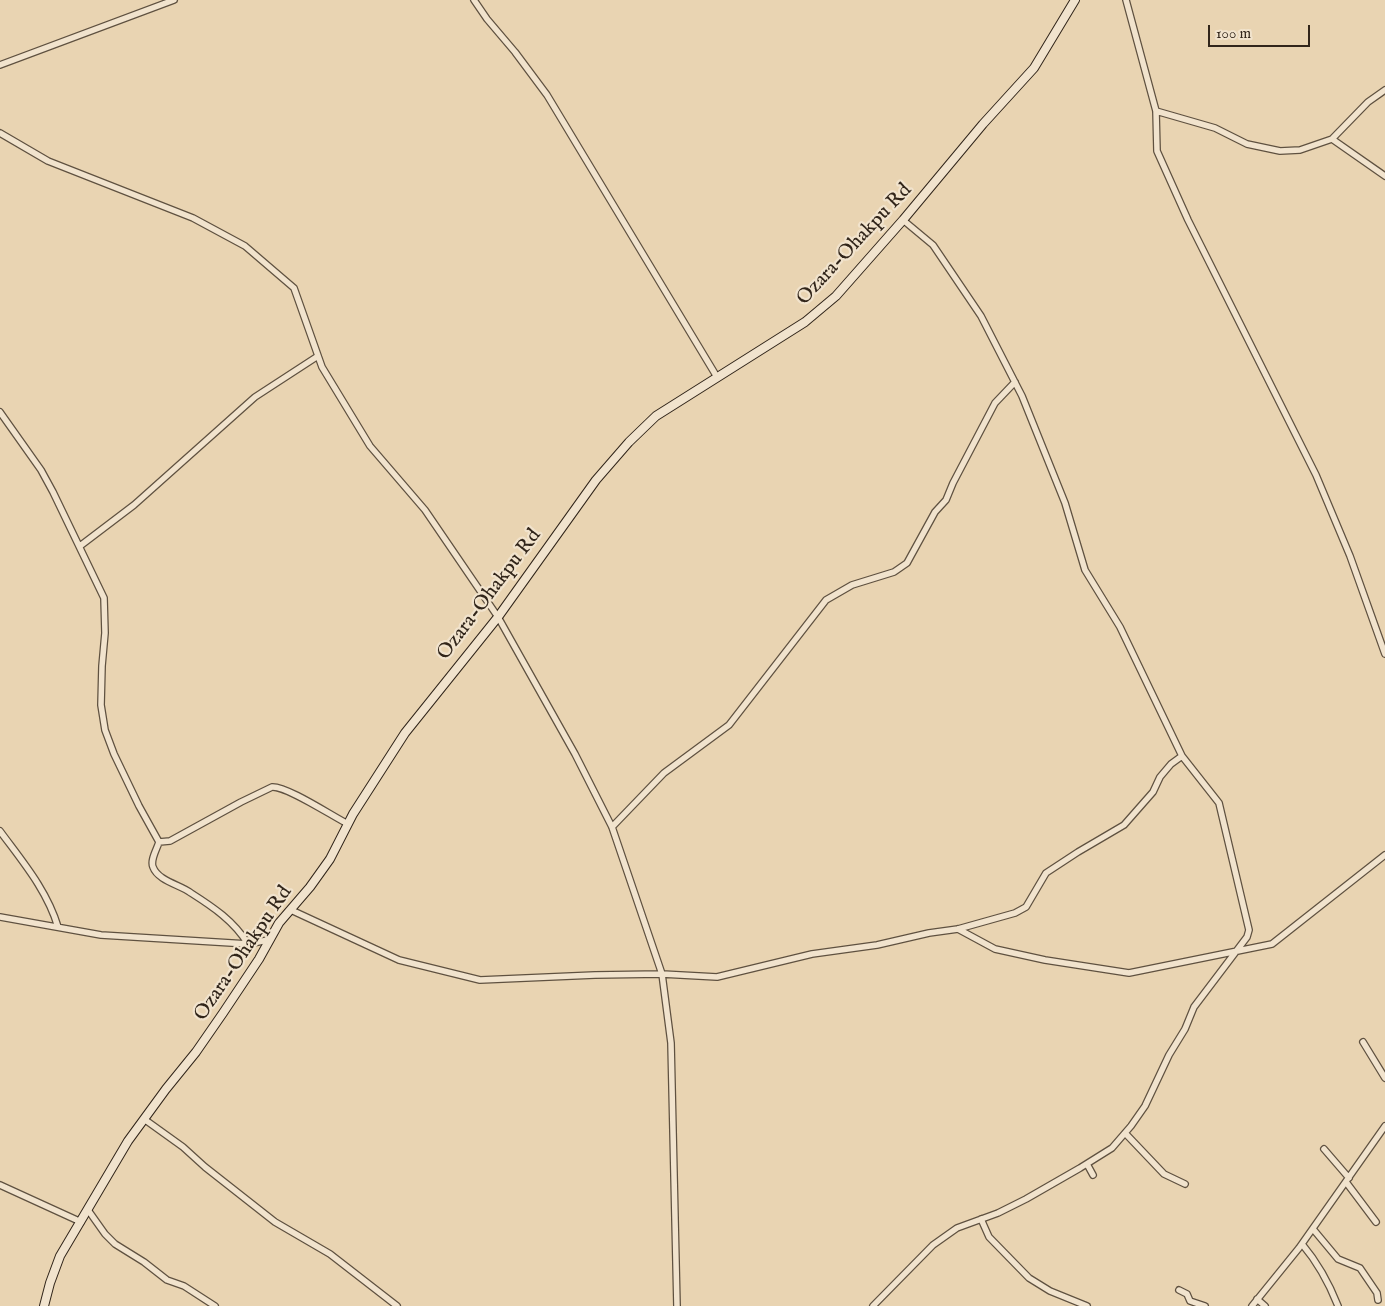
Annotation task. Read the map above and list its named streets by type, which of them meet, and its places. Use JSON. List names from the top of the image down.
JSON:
{
  "streets": {
    "main road": ["Ozara-Ohakpu Rd"]
  },
  "scale_bar": "100 m"
}
